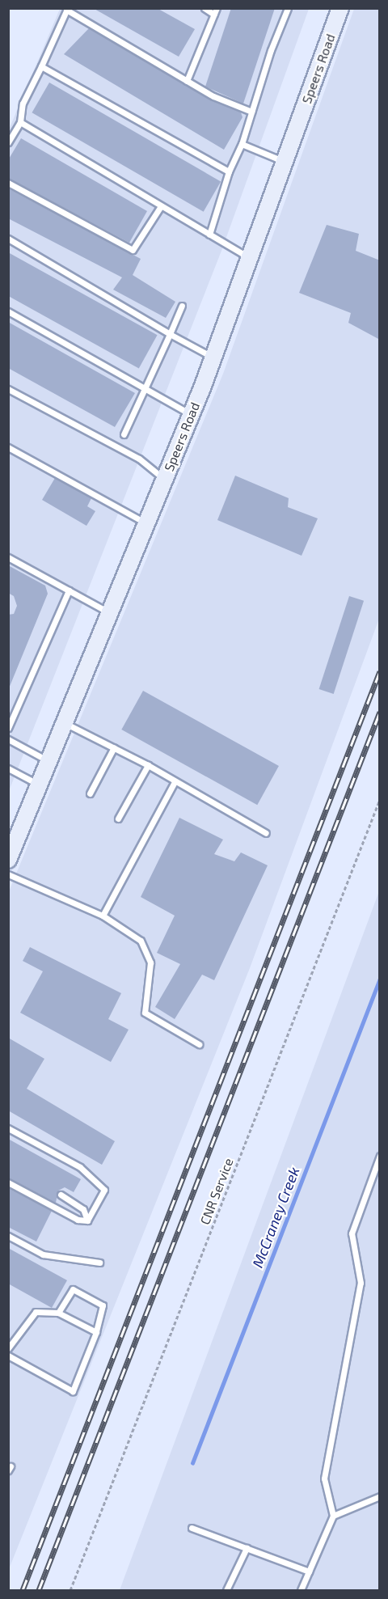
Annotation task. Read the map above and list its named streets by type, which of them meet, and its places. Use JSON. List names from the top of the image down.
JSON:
{
  "streets": {
    "main road": ["Speers Road"],
    "path": ["CNR Service"]
  },
  "water": ["McCraney Creek"]
}
